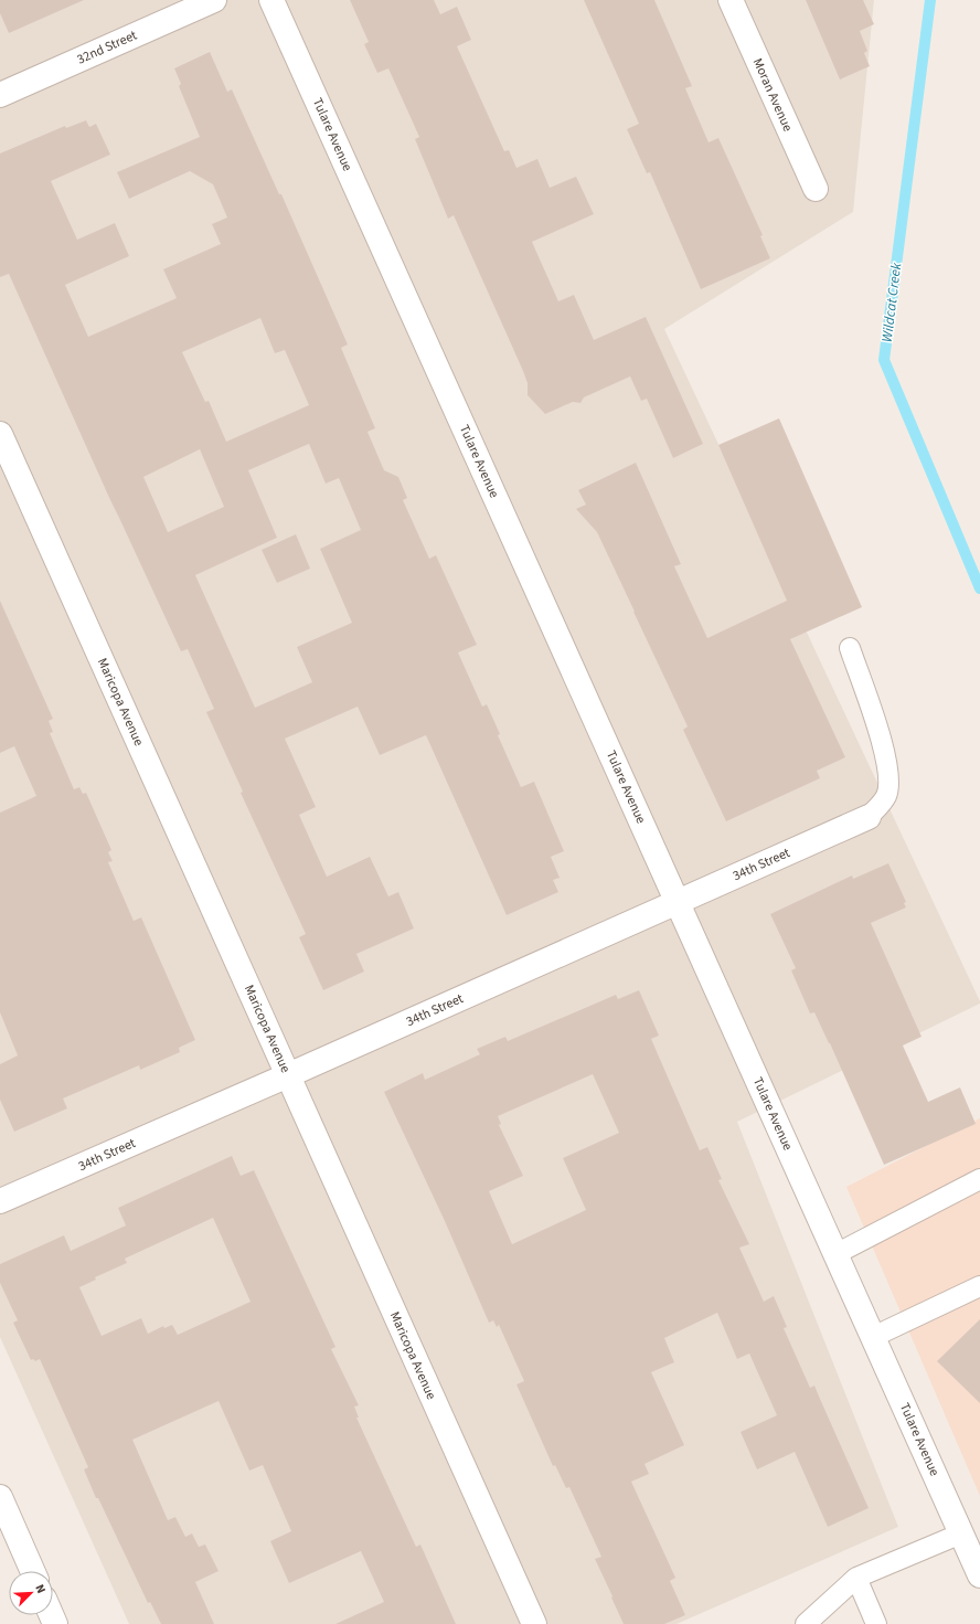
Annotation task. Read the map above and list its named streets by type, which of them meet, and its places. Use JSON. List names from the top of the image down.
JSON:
{
  "streets": {
    "street": [
      "32nd Street",
      "Moran Avenue",
      "Tulare Avenue",
      "Maricopa Avenue",
      "34th Street"
    ]
  },
  "crossings": [
    ["Tulare Avenue", "34th Street"],
    ["Maricopa Avenue", "34th Street"]
  ],
  "water": ["Wildcat Creek"],
  "north": "top right"
}
